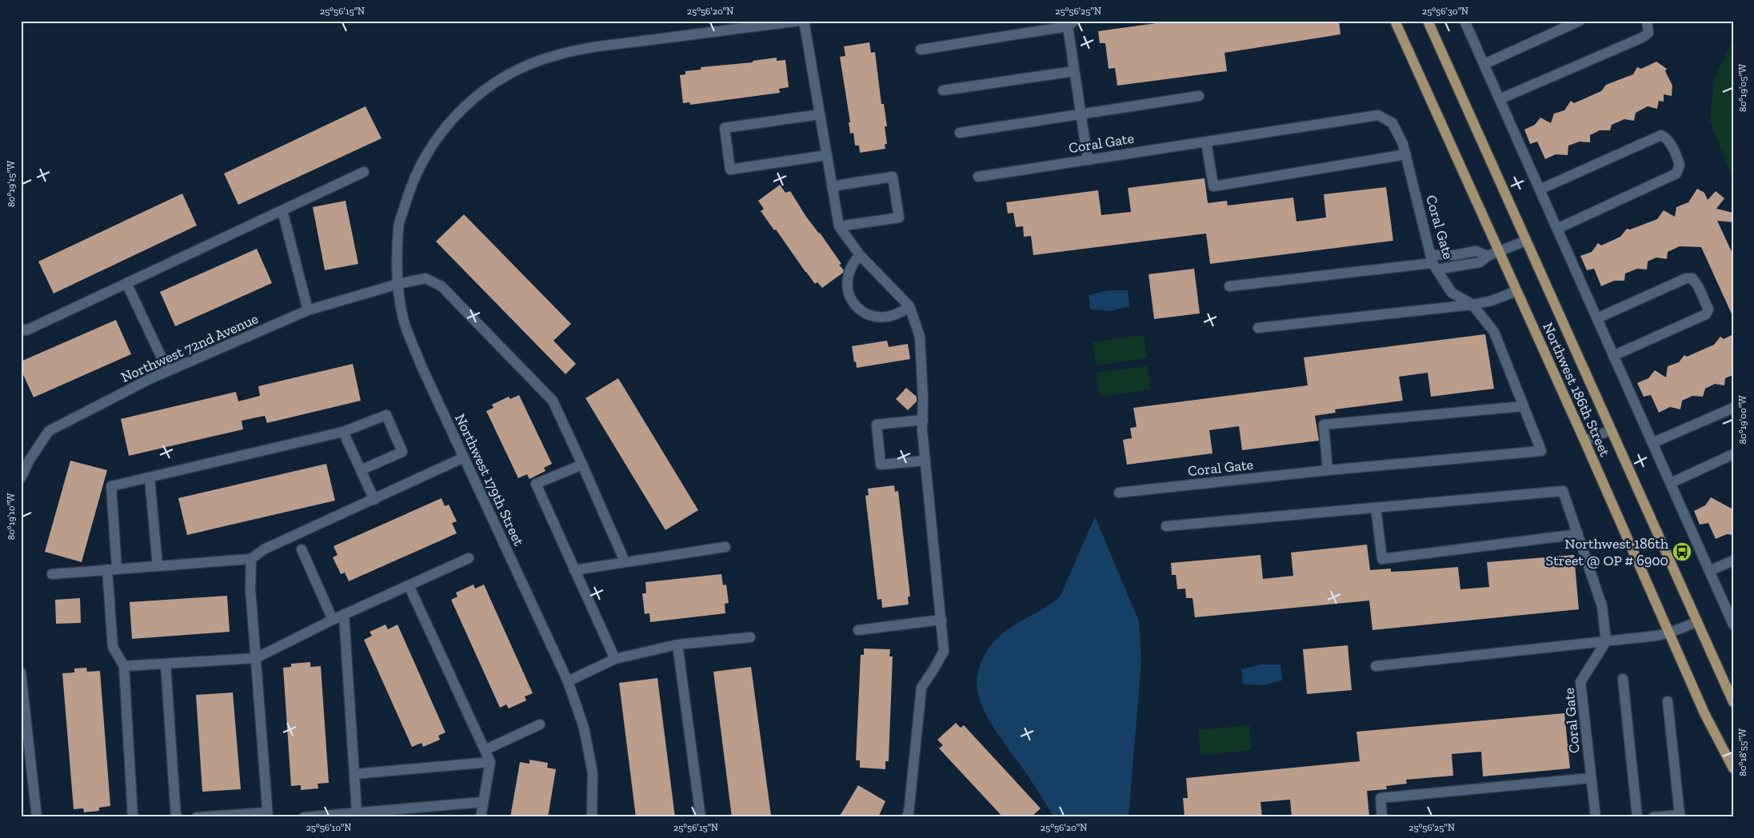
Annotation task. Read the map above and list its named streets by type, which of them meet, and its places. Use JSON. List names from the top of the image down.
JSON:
{
  "streets": {
    "main road": ["Northwest 186th Street"],
    "street": ["Coral Gate", "Northwest 72nd Avenue", "Northwest 179th Street"]
  },
  "crossings": [
    ["Northwest 72nd Avenue", "Northwest 179th Street"]
  ],
  "places": {
    "bus stop": ["Northwest 186th Street @ OP # 6900"]
  },
  "coordinates": [
    "25°56'15\"N",
    "25°56'20\"N",
    "25°56'25\"N",
    "25°56'30\"N",
    "80°19'05\"W",
    "80°19'15\"W",
    "80°19'00\"W",
    "80°19'10\"W",
    "80°18'55\"W",
    "25°56'10\"N"
  ]
}
